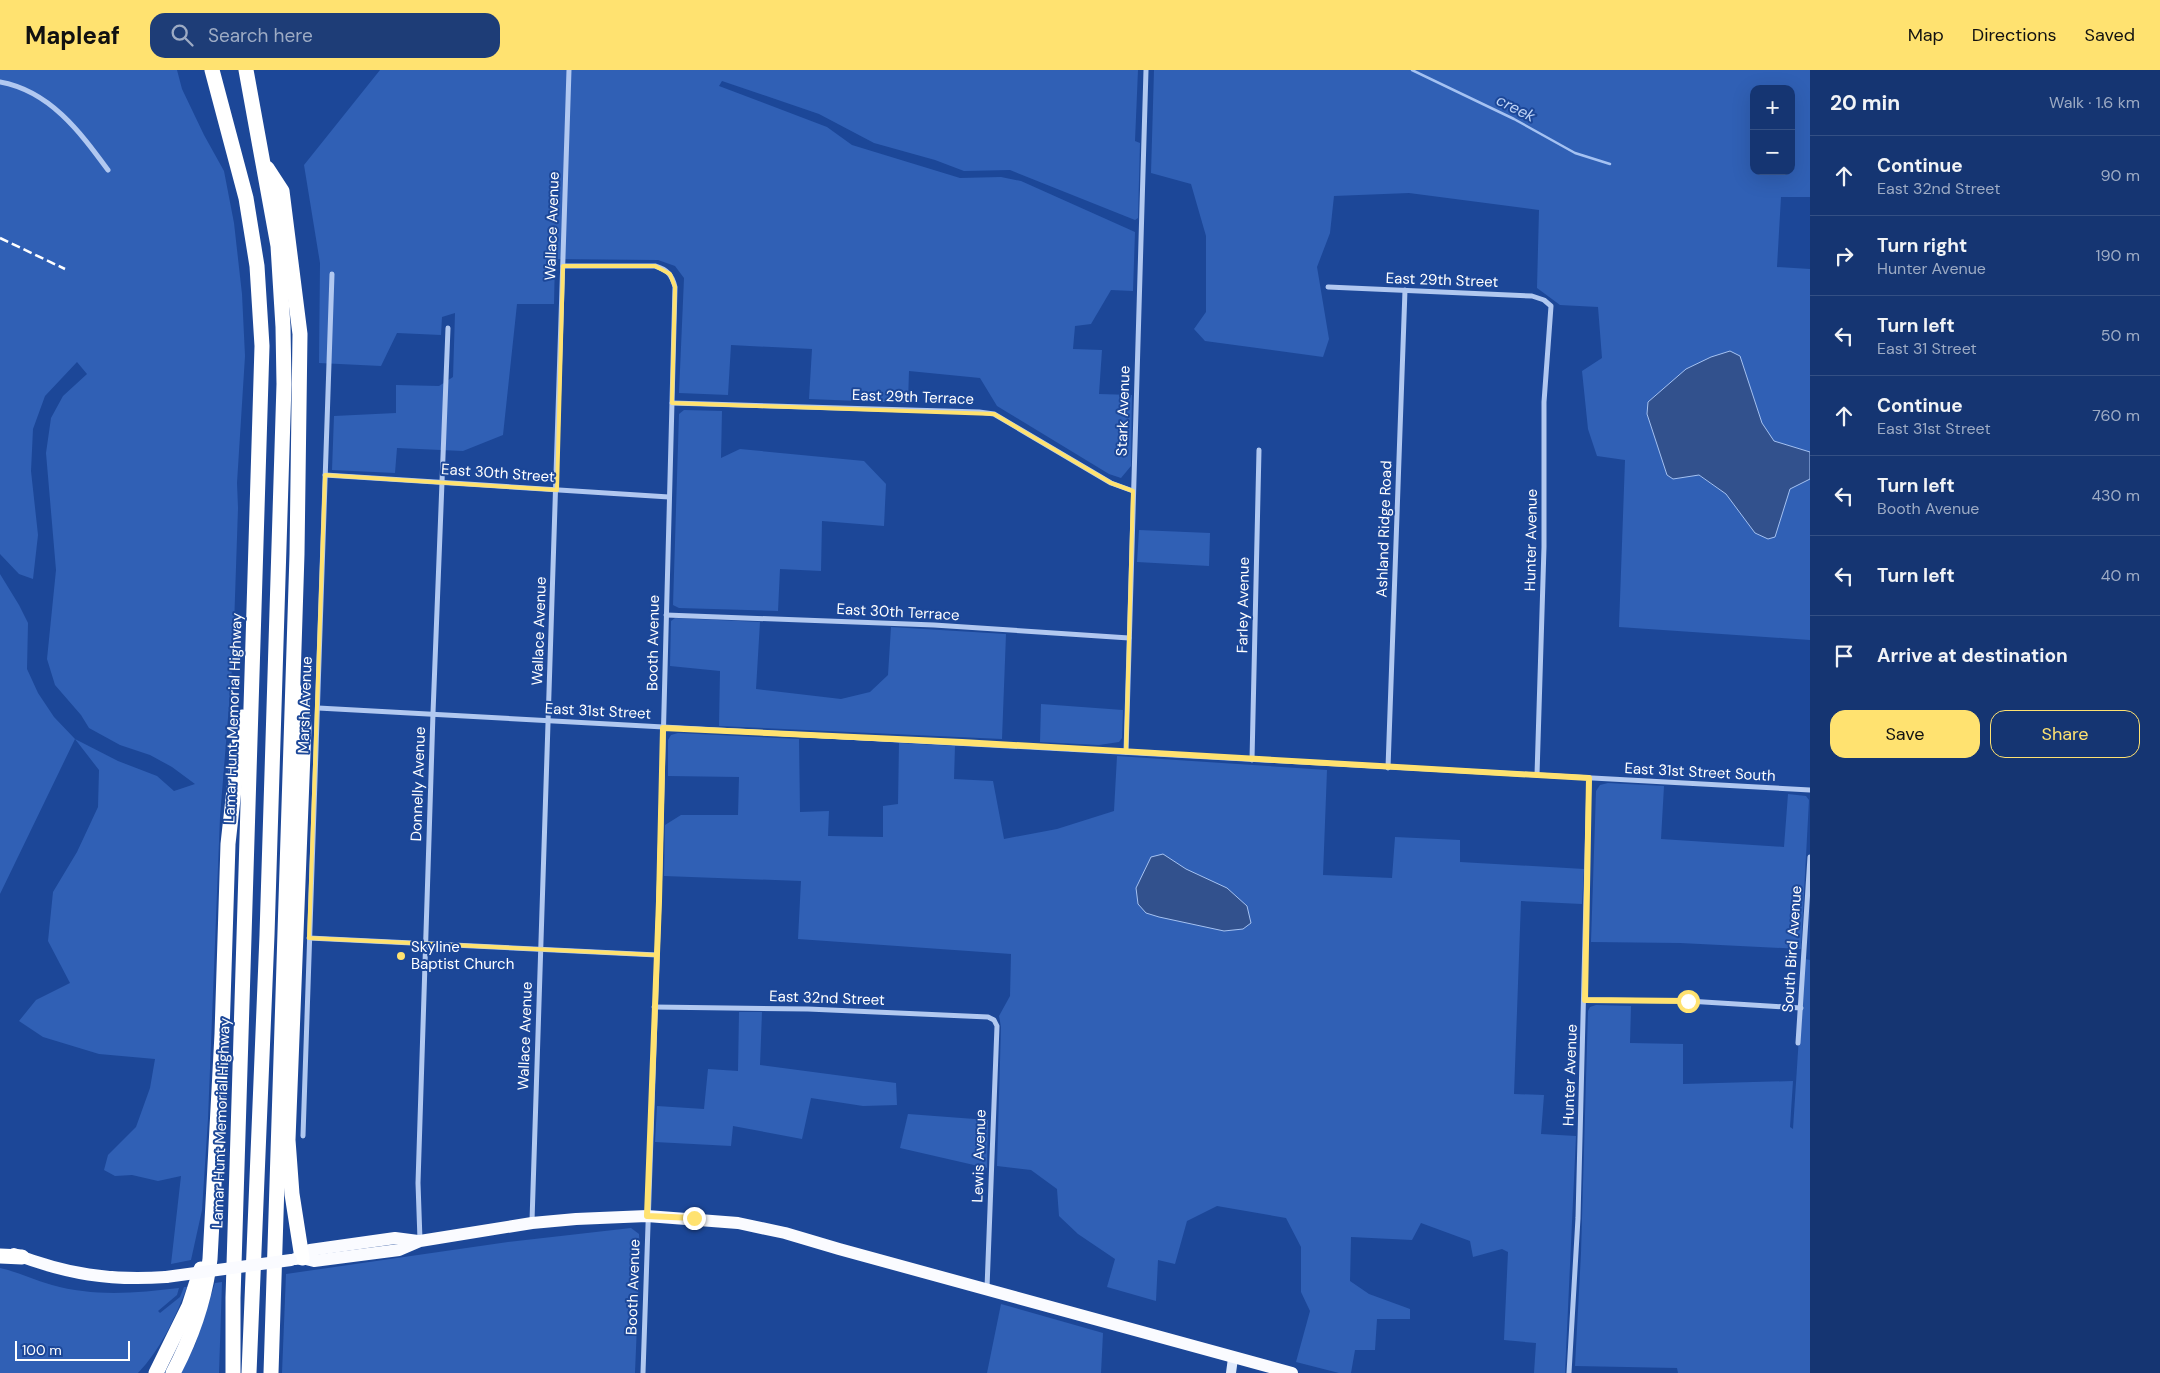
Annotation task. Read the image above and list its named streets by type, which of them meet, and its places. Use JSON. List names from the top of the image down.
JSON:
{
  "streets": {
    "highway": ["Lamar Hunt Memorial Highway"],
    "street": [
      "Wallace Avenue",
      "East 29th Street",
      "East 29th Terrace",
      "Stark Avenue",
      "East 30th Street",
      "Ashland Ridge Road",
      "Hunter Avenue",
      "Farley Avenue",
      "East 30th Terrace",
      "Booth Avenue",
      "Marsh Avenue",
      "East 31st Street",
      "East 31st Street South",
      "Donnelly Avenue",
      "South Bird Avenue",
      "East 32nd Street",
      "Lewis Avenue"
    ]
  },
  "crossings": [
    ["Wallace Avenue", "East 30th Street"],
    ["Wallace Avenue", "Booth Avenue"],
    ["Wallace Avenue", "East 31st Street"],
    ["East 29th Street", "Ashland Ridge Road"],
    ["East 29th Street", "Hunter Avenue"],
    ["East 29th Terrace", "Stark Avenue"],
    ["East 29th Terrace", "Booth Avenue"],
    ["Stark Avenue", "East 30th Terrace"],
    ["Stark Avenue", "East 31st Street"],
    ["East 30th Street", "Booth Avenue"],
    ["East 30th Street", "Marsh Avenue"],
    ["East 30th Street", "Donnelly Avenue"],
    ["Ashland Ridge Road", "East 31st Street"],
    ["Hunter Avenue", "East 31st Street"],
    ["Hunter Avenue", "East 31st Street South"],
    ["Farley Avenue", "East 31st Street"],
    ["East 30th Terrace", "Booth Avenue"],
    ["Booth Avenue", "East 31st Street"],
    ["Booth Avenue", "East 32nd Street"],
    ["Marsh Avenue", "East 31st Street"],
    ["East 31st Street", "East 31st Street South"],
    ["East 31st Street", "Donnelly Avenue"],
    ["East 32nd Street", "Lewis Avenue"]
  ],
  "water": ["creek"],
  "places": ["Skyline Baptist Church"],
  "scale_bar": "100 m",
  "page": {
    "header": "Mapleaf",
    "search": "Search here",
    "nav": ["Map", "Directions", "Saved"],
    "heading": ["20 min", "Walk · 1.6 km"],
    "map_buttons": ["+", "−"],
    "list": [
      ["Continue", "East 32nd Street", "90 m"],
      ["Turn right", "Hunter Avenue", "190 m"],
      ["Turn left", "East 31 Street", "50 m"],
      ["Continue", "East 31st Street", "760 m"],
      ["Turn left", "Booth Avenue", "430 m"],
      ["Turn left", "40 m"],
      "Arrive at destination"
    ],
    "buttons": ["Save", "Share"],
    "scale": "100 m"
  }
}
